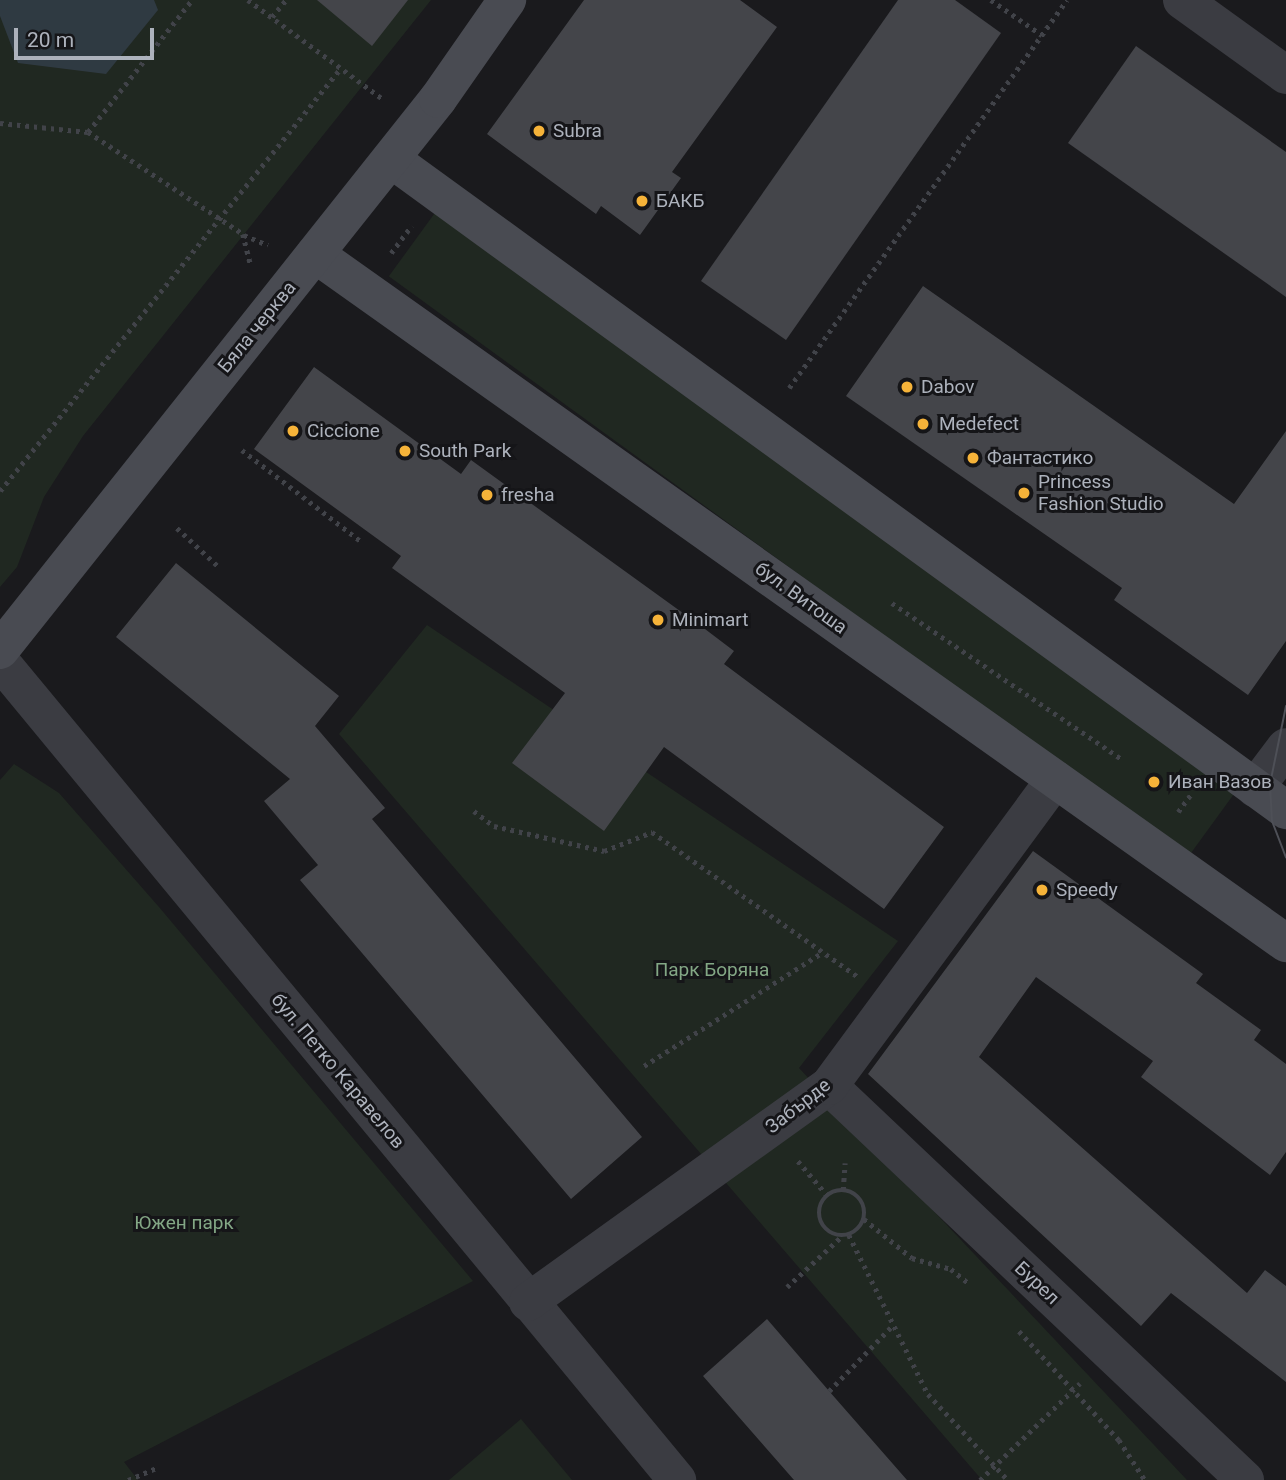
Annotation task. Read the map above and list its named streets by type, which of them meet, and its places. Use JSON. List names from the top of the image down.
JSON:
{
  "streets": {
    "street": [
      "Бяла черква",
      "бул. Витоша",
      "бул. Петко Каравелов",
      "Забърде",
      "Бурел"
    ]
  },
  "crossings": [
    ["Бяла черква", "бул. Витоша"],
    ["бул. Витоша", "Забърде"],
    ["бул. Петко Каравелов", "Забърде"],
    ["Забърде", "Бурел"]
  ],
  "parks": ["Парк Боряна", "Южен парк"],
  "places": [
    "Subra",
    "БАКБ",
    "Dabov",
    "Medefect",
    "Ciccione",
    "South Park",
    "Фантастико",
    "Princess Fashion Studio",
    "fresha",
    "Minimart",
    "Иван Вазов",
    "Speedy"
  ],
  "scale_bar": "20 m"
}
